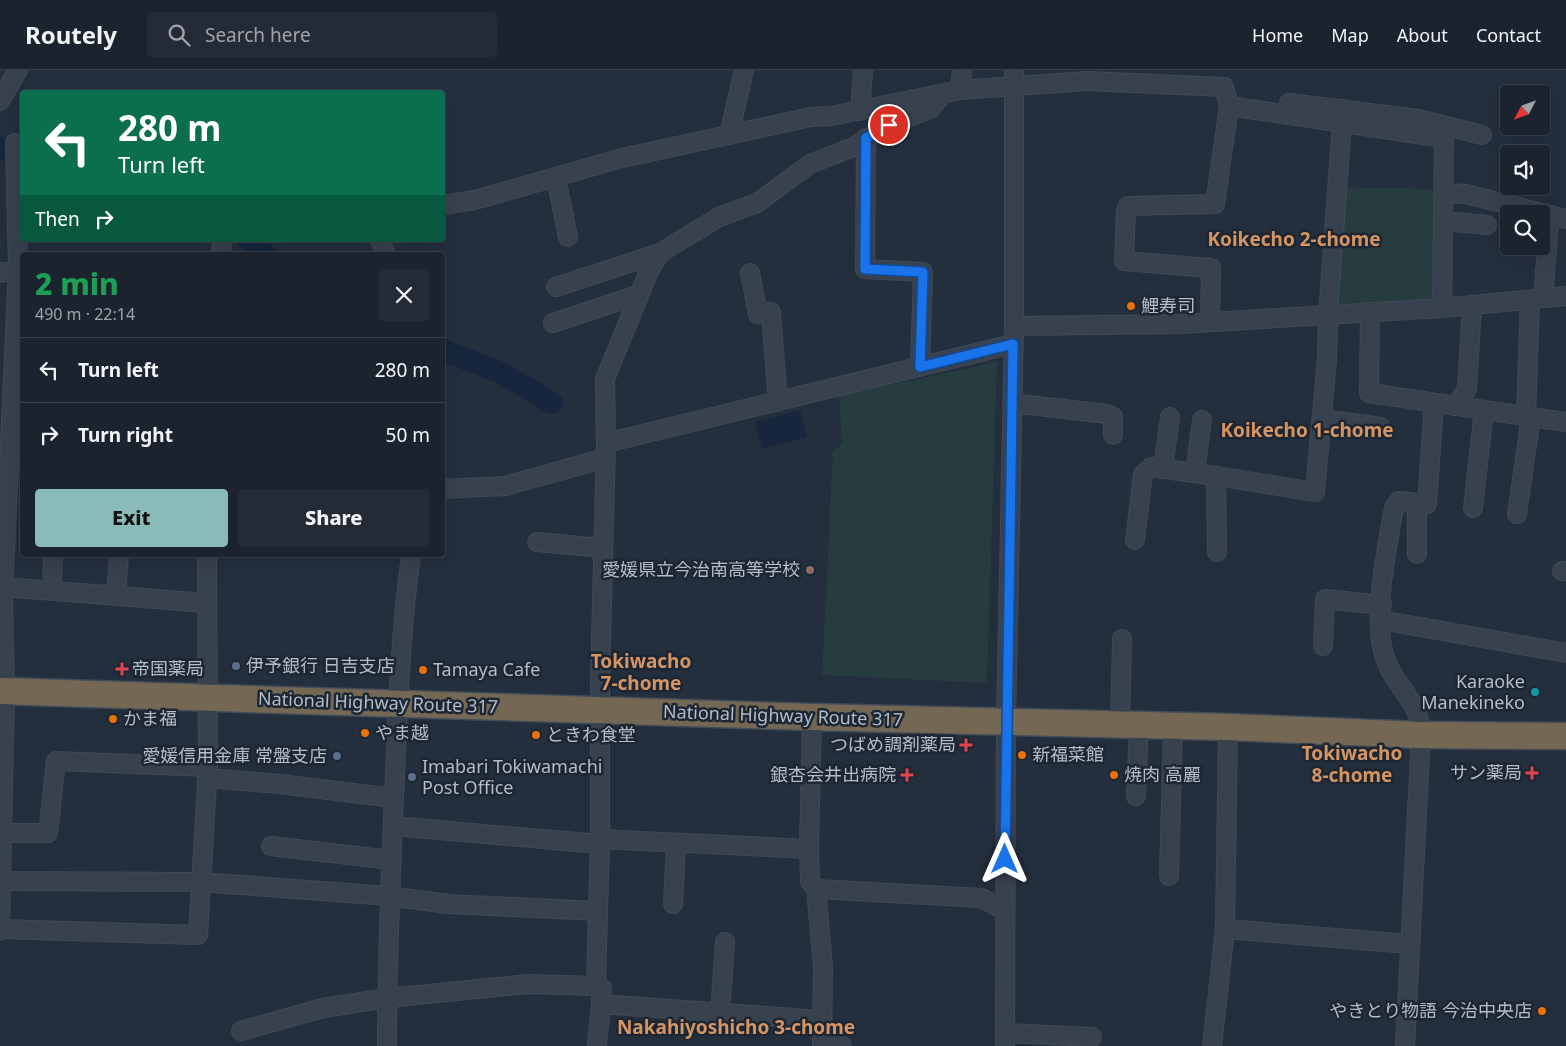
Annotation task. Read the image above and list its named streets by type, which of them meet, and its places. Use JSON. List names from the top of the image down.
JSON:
{
  "streets": {
    "highway": ["National Highway Route 317"]
  },
  "districts": [
    "Koikecho 2-chome",
    "Koikecho 1-chome",
    "Tokiwacho 7-chome",
    "Tokiwacho 8-chome",
    "Nakahiyoshicho 3-chome"
  ],
  "places": {
    "other": [
      "鯉寿司",
      "愛媛県立今治南高等学校",
      "伊予銀行 日吉支店",
      "Tamaya Cafe",
      "Karaoke Manekineko",
      "かま福",
      "やま越",
      "ときわ食堂",
      "新福菜館",
      "愛媛信用金庫 常盤支店",
      "焼肉 高麗",
      "Imabari Tokiwamachi Post Office",
      "やきとり物語 今治中央店"
    ],
    "health": [
      "帝国薬局",
      "つばめ調剤薬局",
      "サン薬局",
      "銀杏会井出病院"
    ]
  },
  "north": "bottom left",
  "page": {
    "header": "Routely",
    "search": "Search here",
    "nav": [
      "Home",
      "Map",
      "About",
      "Contact"
    ],
    "turn": ["280 m", "Turn left"],
    "then": "Then",
    "heading": ["2 min", "490 m · 22:14"],
    "list": [
      {
        "name": "Turn left",
        "value": "280 m"
      },
      {
        "name": "Turn right",
        "value": "50 m"
      }
    ],
    "buttons": ["Exit", "Share"]
  }
}
